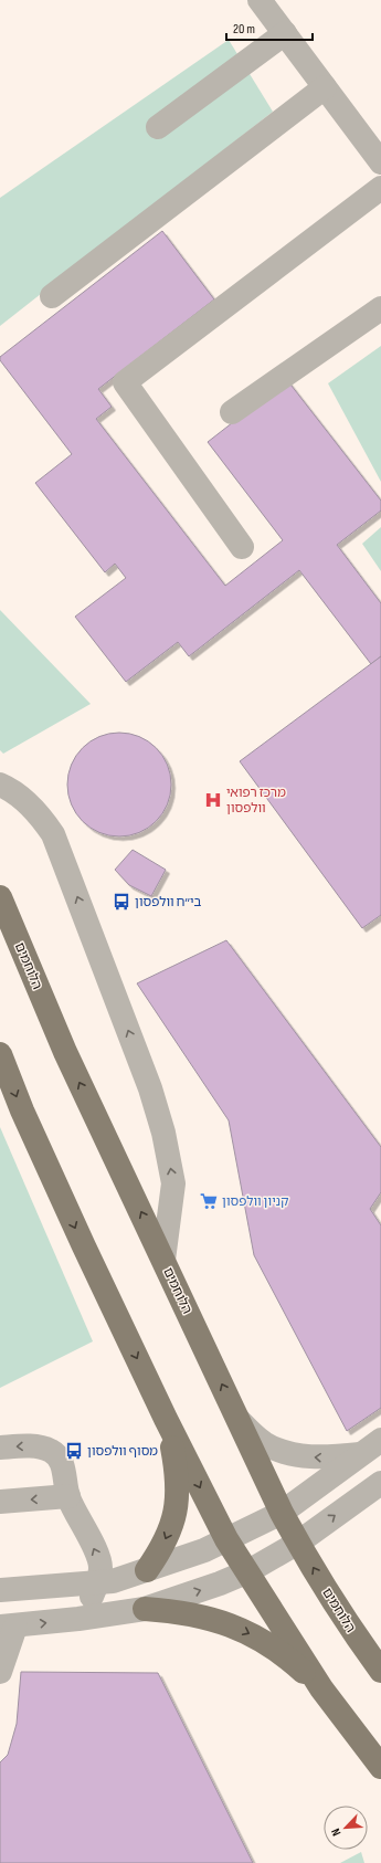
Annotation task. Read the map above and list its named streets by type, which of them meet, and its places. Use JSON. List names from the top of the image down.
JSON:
{
  "streets": {
    "main road": ["הלוחמים"]
  },
  "places": {
    "hospital": ["מרכז רפואי וולפסון"],
    "bus stop": ["בי״ח וולפסון", "מסוף וולפסון"],
    "supermarket": ["קניון וולפסון"]
  },
  "scale_bar": "20 m",
  "north": "bottom left"
}
